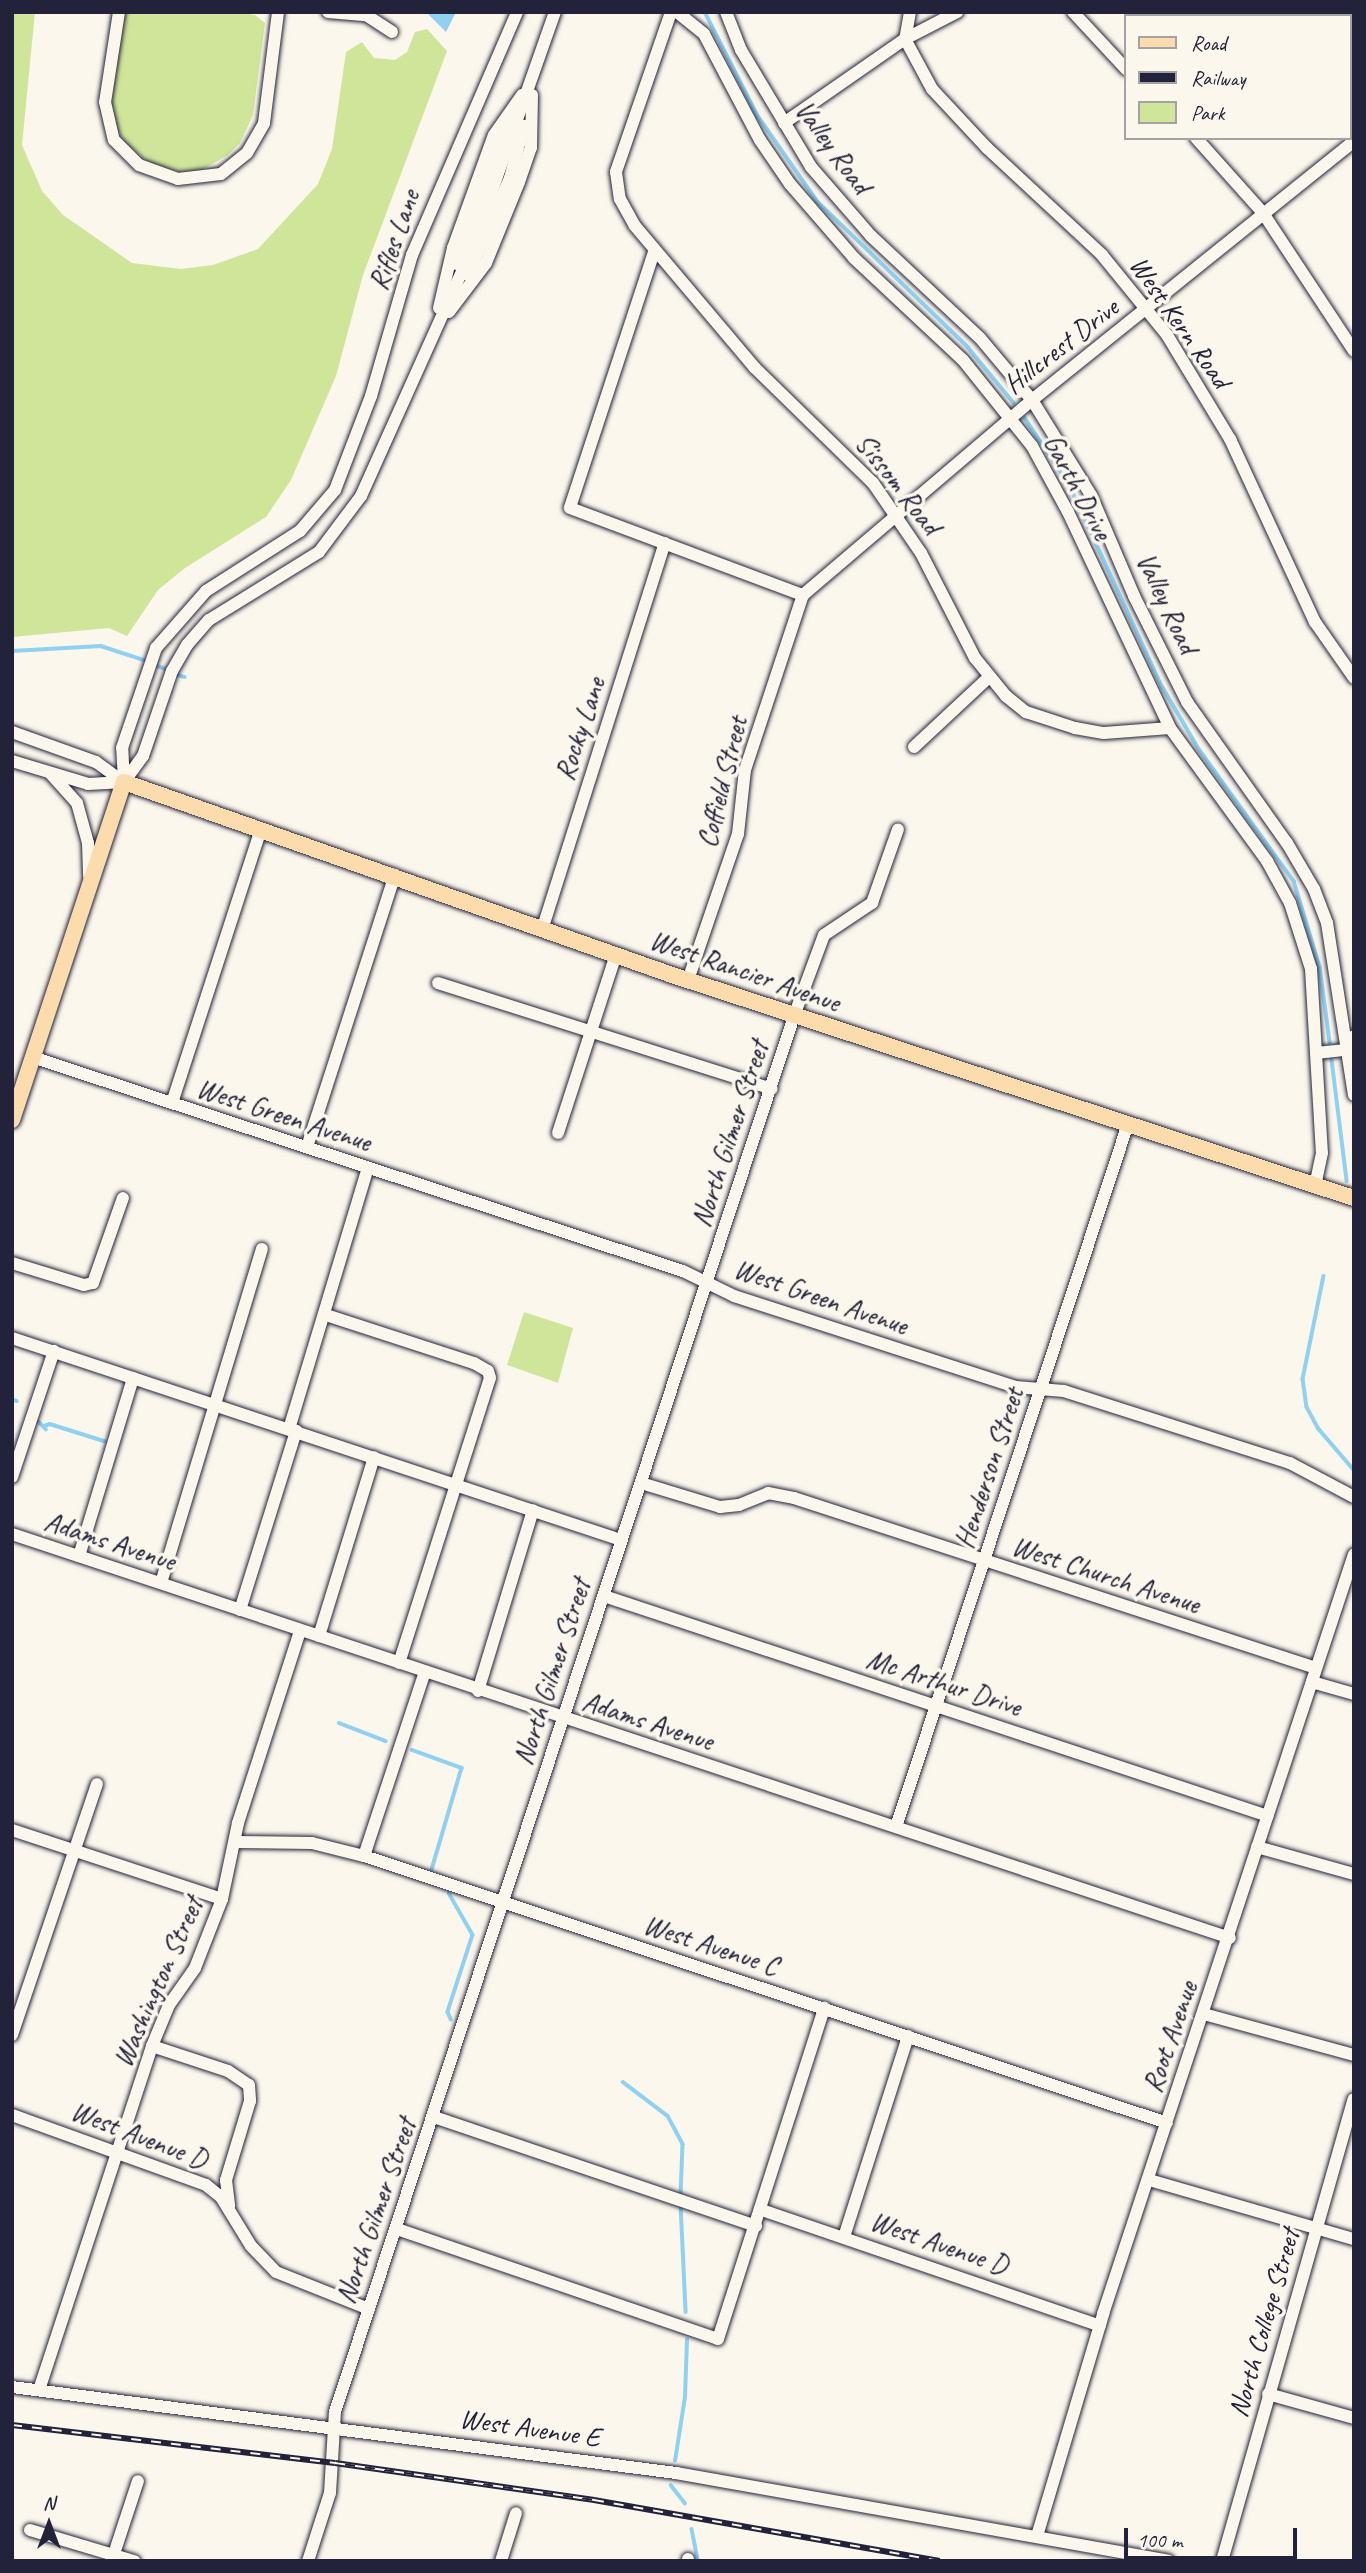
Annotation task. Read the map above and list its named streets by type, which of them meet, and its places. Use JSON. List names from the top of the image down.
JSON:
{
  "streets": {
    "main road": ["West Rancier Avenue"],
    "street": [
      "Valley Road",
      "Rifles Lane",
      "West Kern Road",
      "Hillcrest Drive",
      "Sissom Road",
      "Garth Drive",
      "Rocky Lane",
      "Coffield Street",
      "West Green Avenue",
      "North Gilmer Street",
      "Henderson Street",
      "Adams Avenue",
      "West Church Avenue",
      "Mc Arthur Drive",
      "West Avenue C",
      "Washington Street",
      "Root Avenue",
      "West Avenue D",
      "North College Street",
      "West Avenue E"
    ]
  },
  "crossings": [
    ["Valley Road", "Hillcrest Drive"],
    ["Rifles Lane", "West Rancier Avenue"],
    ["West Kern Road", "Hillcrest Drive"],
    ["Hillcrest Drive", "Sissom Road"],
    ["Hillcrest Drive", "Garth Drive"],
    ["Hillcrest Drive", "Coffield Street"],
    ["Sissom Road", "Garth Drive"],
    ["Garth Drive", "West Rancier Avenue"],
    ["Rocky Lane", "West Rancier Avenue"],
    ["Coffield Street", "West Rancier Avenue"],
    ["West Rancier Avenue", "North Gilmer Street"],
    ["West Rancier Avenue", "Henderson Street"],
    ["West Green Avenue", "North Gilmer Street"],
    ["West Green Avenue", "Henderson Street"],
    ["North Gilmer Street", "Adams Avenue"],
    ["North Gilmer Street", "West Church Avenue"],
    ["North Gilmer Street", "Mc Arthur Drive"],
    ["North Gilmer Street", "West Avenue C"],
    ["North Gilmer Street", "West Avenue D"],
    ["North Gilmer Street", "West Avenue E"],
    ["Henderson Street", "Adams Avenue"],
    ["Henderson Street", "West Church Avenue"],
    ["Henderson Street", "Mc Arthur Drive"],
    ["Adams Avenue", "Washington Street"],
    ["Adams Avenue", "Root Avenue"],
    ["West Church Avenue", "Root Avenue"],
    ["Mc Arthur Drive", "Root Avenue"],
    ["West Avenue C", "Washington Street"],
    ["West Avenue C", "Root Avenue"],
    ["Washington Street", "West Avenue D"],
    ["Washington Street", "West Avenue E"],
    ["Root Avenue", "West Avenue D"],
    ["Root Avenue", "West Avenue E"]
  ],
  "legend": ["Road", "Railway", "Park"],
  "scale_bar": "100 m",
  "north": "top"
}
